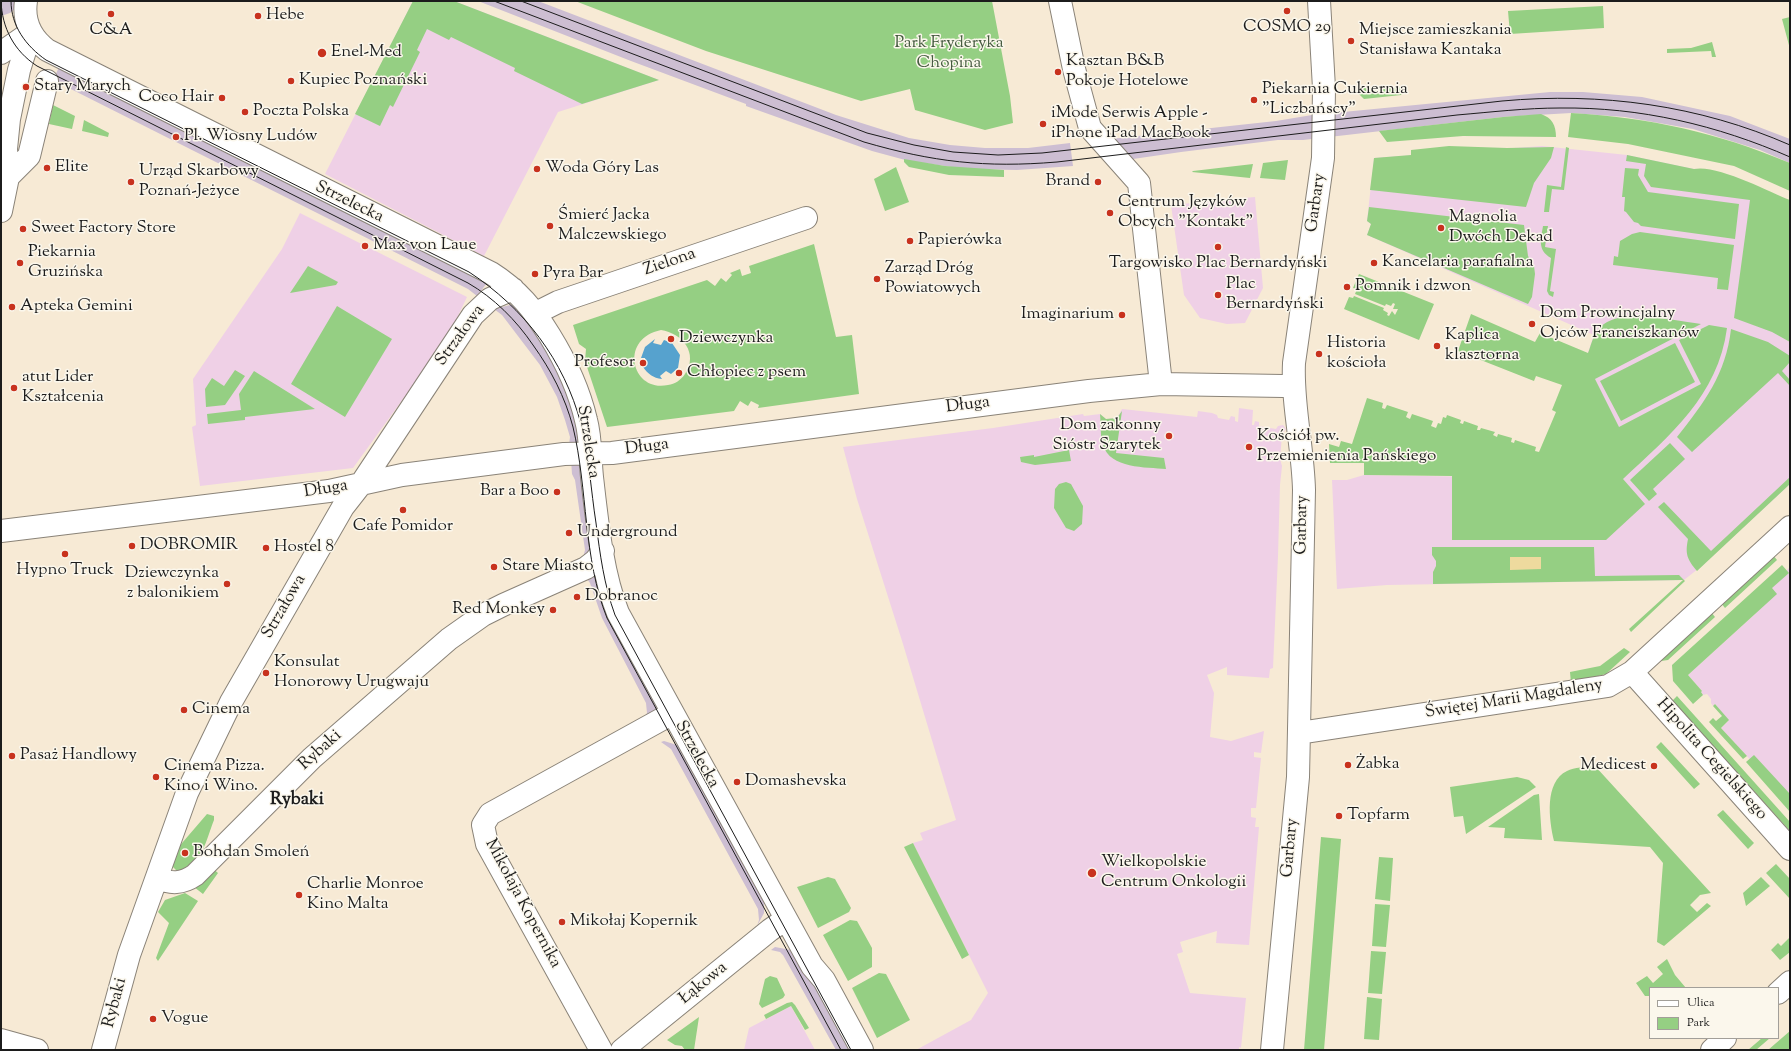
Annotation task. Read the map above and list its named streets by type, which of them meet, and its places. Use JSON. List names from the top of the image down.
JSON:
{
  "streets": {
    "street": [
      "Strzelecka",
      "Garbary",
      "Zielona",
      "Strzałowa",
      "Długa",
      "Świętej Marii Magdaleny",
      "Rybaki",
      "Hipolita Cegielskiego",
      "Mikołaja Kopernika",
      "Łąkowa"
    ]
  },
  "crossings": [
    ["Strzelecka", "Zielona"],
    ["Strzelecka", "Strzałowa"],
    ["Strzelecka", "Długa"],
    ["Strzelecka", "Rybaki"],
    ["Strzelecka", "Mikołaja Kopernika"],
    ["Strzelecka", "Łąkowa"],
    ["Garbary", "Długa"],
    ["Garbary", "Świętej Marii Magdaleny"],
    ["Strzałowa", "Długa"],
    ["Strzałowa", "Rybaki"],
    ["Świętej Marii Magdaleny", "Hipolita Cegielskiego"]
  ],
  "districts": ["Rybaki"],
  "parks": ["Park Fryderyka Chopina"],
  "places": [
    "COSMO 29",
    "C&A",
    "Hebe",
    "Miejsce zamieszkania Stanisława Kantaka",
    "Enel-Med",
    "Kasztan B&B Pokoje Hotelowe",
    "Kupiec Poznański",
    "Stary Marych",
    "Coco Hair",
    "Piekarnia Cukiernia \"Liczbańscy\"",
    "Poczta Polska",
    "iMode Serwis Apple - iPhone iPad MacBook",
    "Pl. Wiosny Ludów",
    "Elite",
    "Woda Góry Las",
    "Urząd Skarbowy Poznań-Jeżyce",
    "Brand",
    "Centrum Języków Obcych \"Kontakt\"",
    "Śmierć Jacka Malczewskiego",
    "Magnolia Dwóch Dekad",
    "Sweet Factory Store",
    "Papierówka",
    "Max von Laue",
    "Targowisko Plac Bernardyński",
    "Piekarnia Gruzińska",
    "Kancelaria parafialna",
    "Pyra Bar",
    "Zarząd Dróg Powiatowych",
    "Pomnik i dzwon",
    "Plac Bernardyński",
    "Apteka Gemini",
    "Imaginarium",
    "Dom Prowincjalny Ojców Franciszkanów",
    "Dziewczynka",
    "Kaplica klasztorna",
    "Historia kościoła",
    "Profesor",
    "Chłopiec z psem",
    "atut Lider Kształcenia",
    "Dom zakonny Sióstr Szarytek",
    "Kościół pw. Przemienienia Pańskiego",
    "Bar a Boo",
    "Cafe Pomidor",
    "Underground",
    "DOBROMIR",
    "Hostel 8",
    "Hypno Truck",
    "Stare Miasto",
    "Dziewczynka z balonikiem",
    "Dobranoc",
    "Red Monkey",
    "Konsulat Honorowy Urugwaju",
    "Cinema",
    "Pasaż Handlowy",
    "Żabka",
    "Medicest",
    "Cinema Pizza. Kino i Wino.",
    "Domashevska",
    "Topfarm",
    "Bohdan Smoleń",
    "Wielkopolskie Centrum Onkologii",
    "Charlie Monroe Kino Malta",
    "Mikołaj Kopernik",
    "Vogue"
  ],
  "legend": ["Ulica", "Park"]
}
